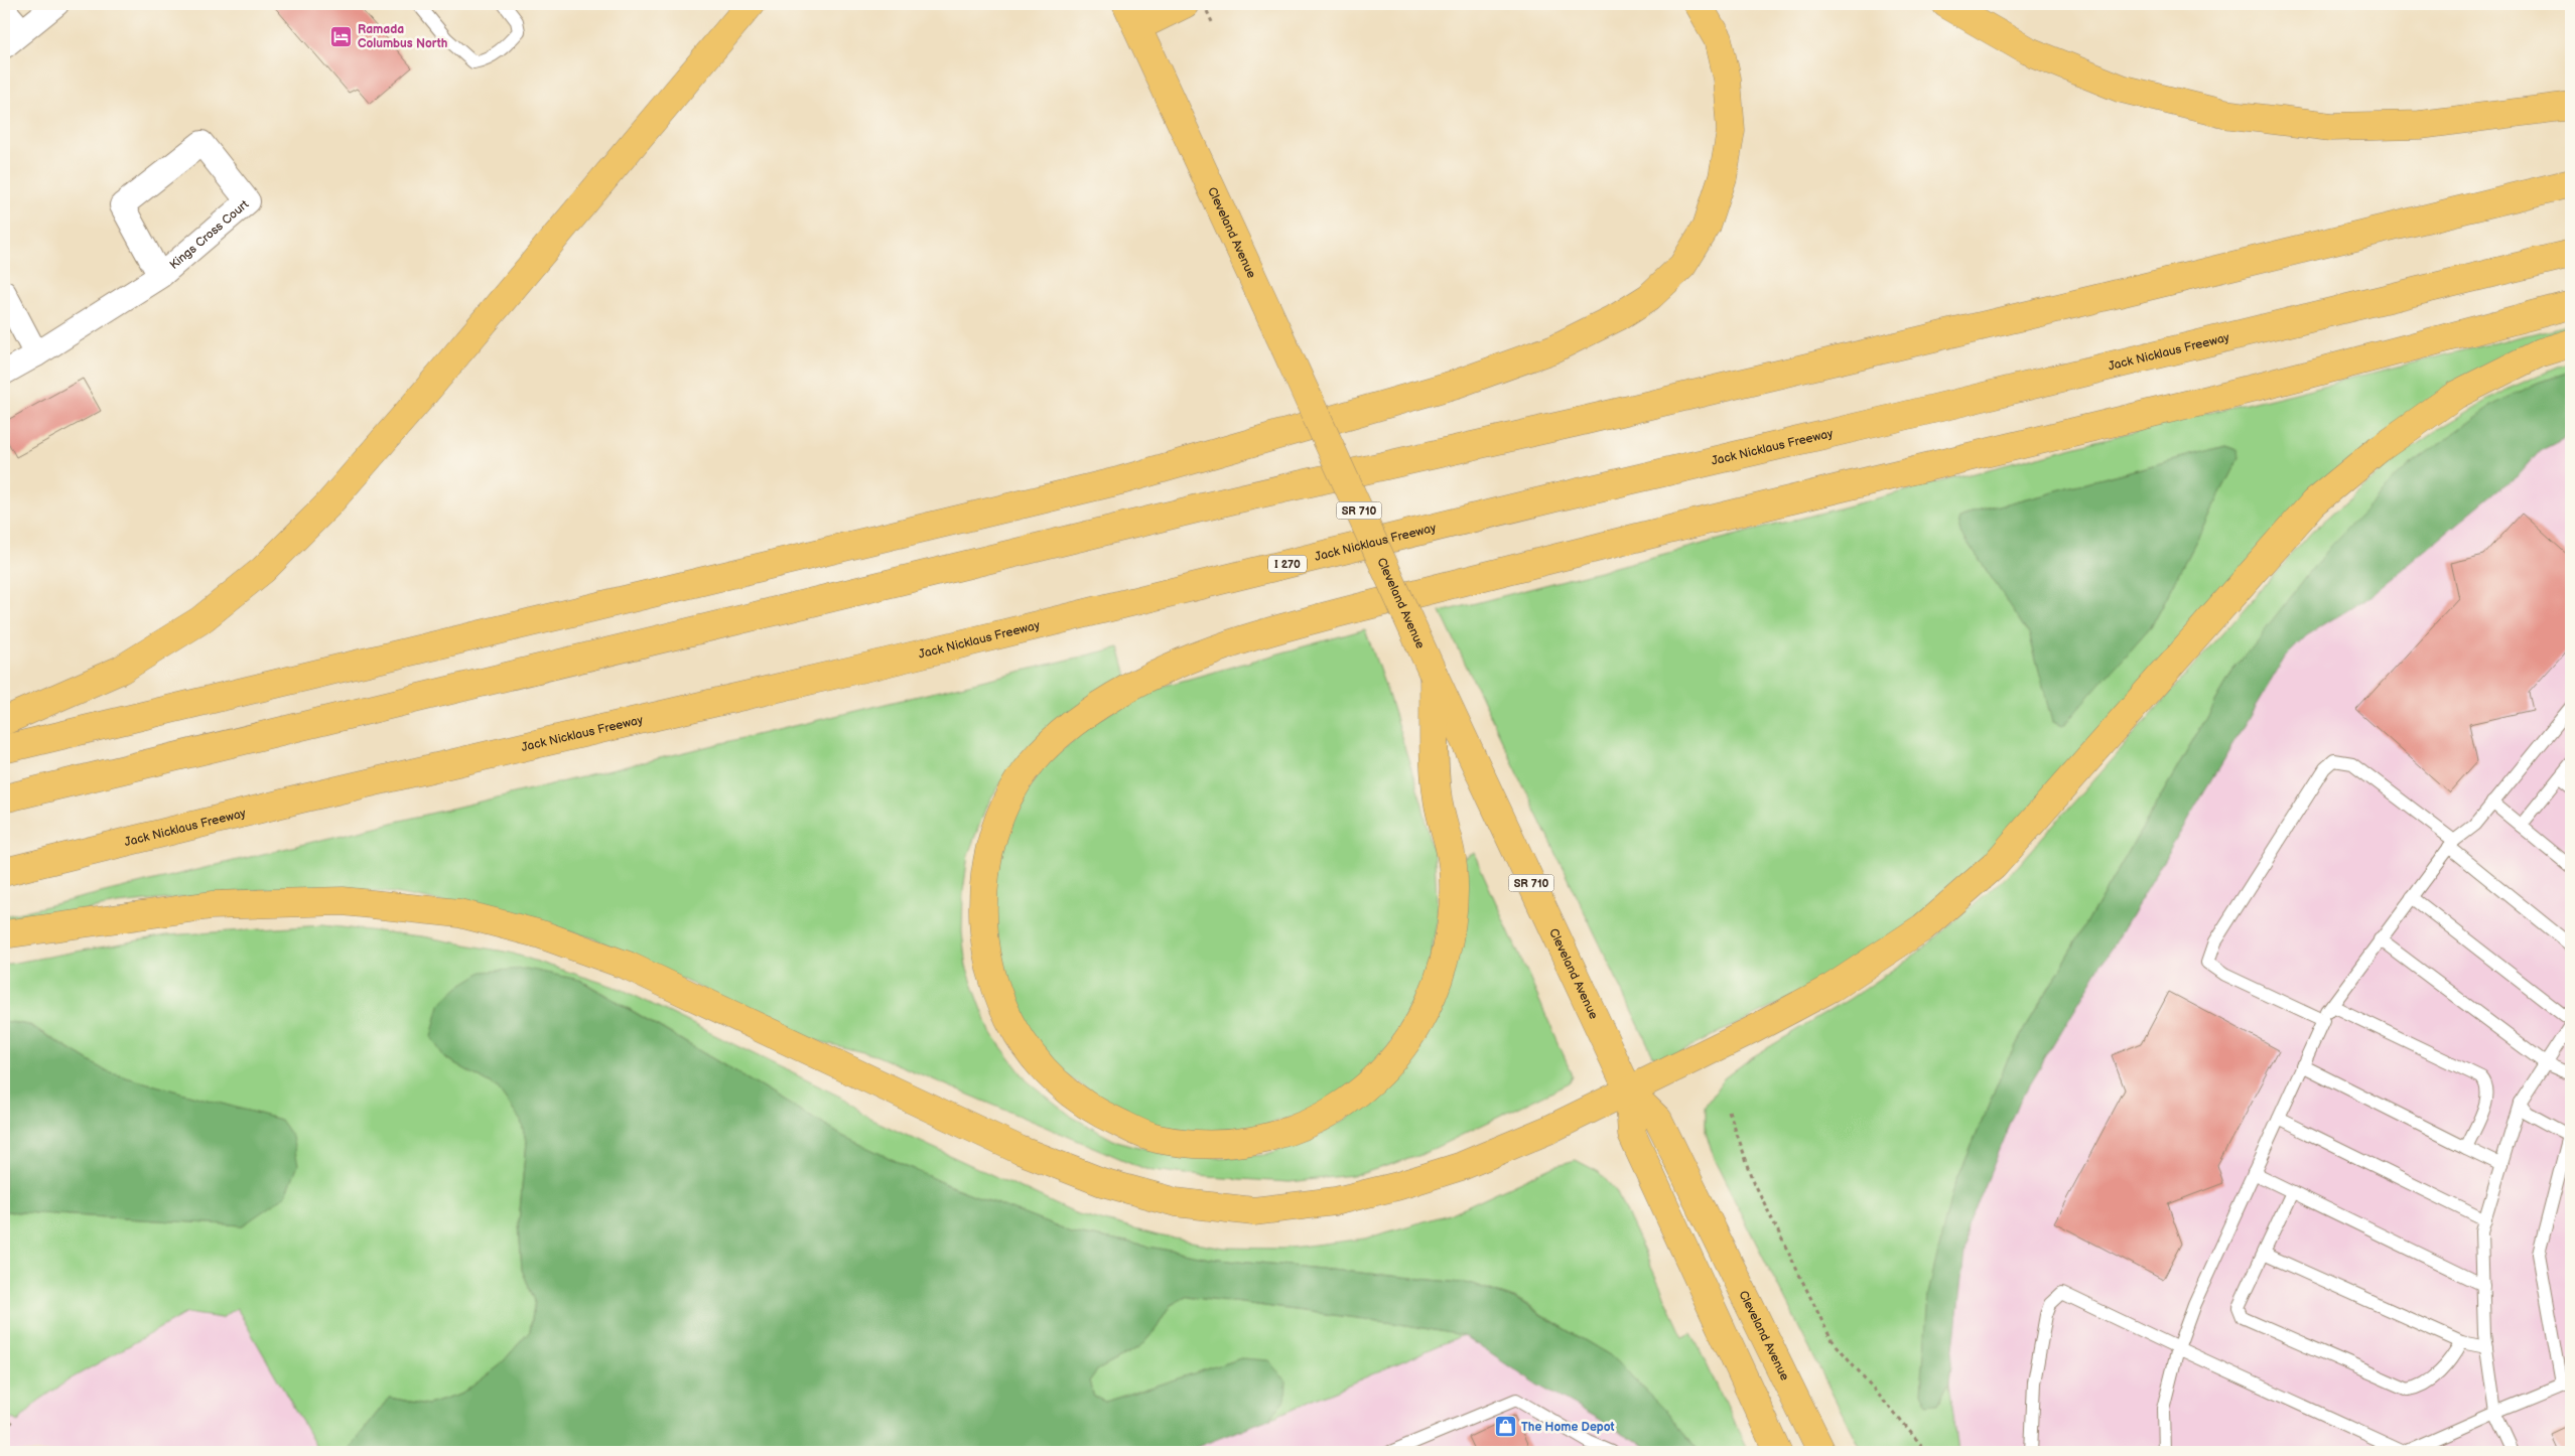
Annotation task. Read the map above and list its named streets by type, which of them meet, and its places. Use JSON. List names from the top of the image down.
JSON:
{
  "streets": {
    "main road": [
      "Cleveland Avenue",
      "Jack Nicklaus Freeway",
      "SR 710",
      "I 270"
    ],
    "street": ["Kings Cross Court"]
  },
  "places": {
    "hotel": ["Ramada Columbus North"],
    "shop": ["The Home Depot"]
  }
}
